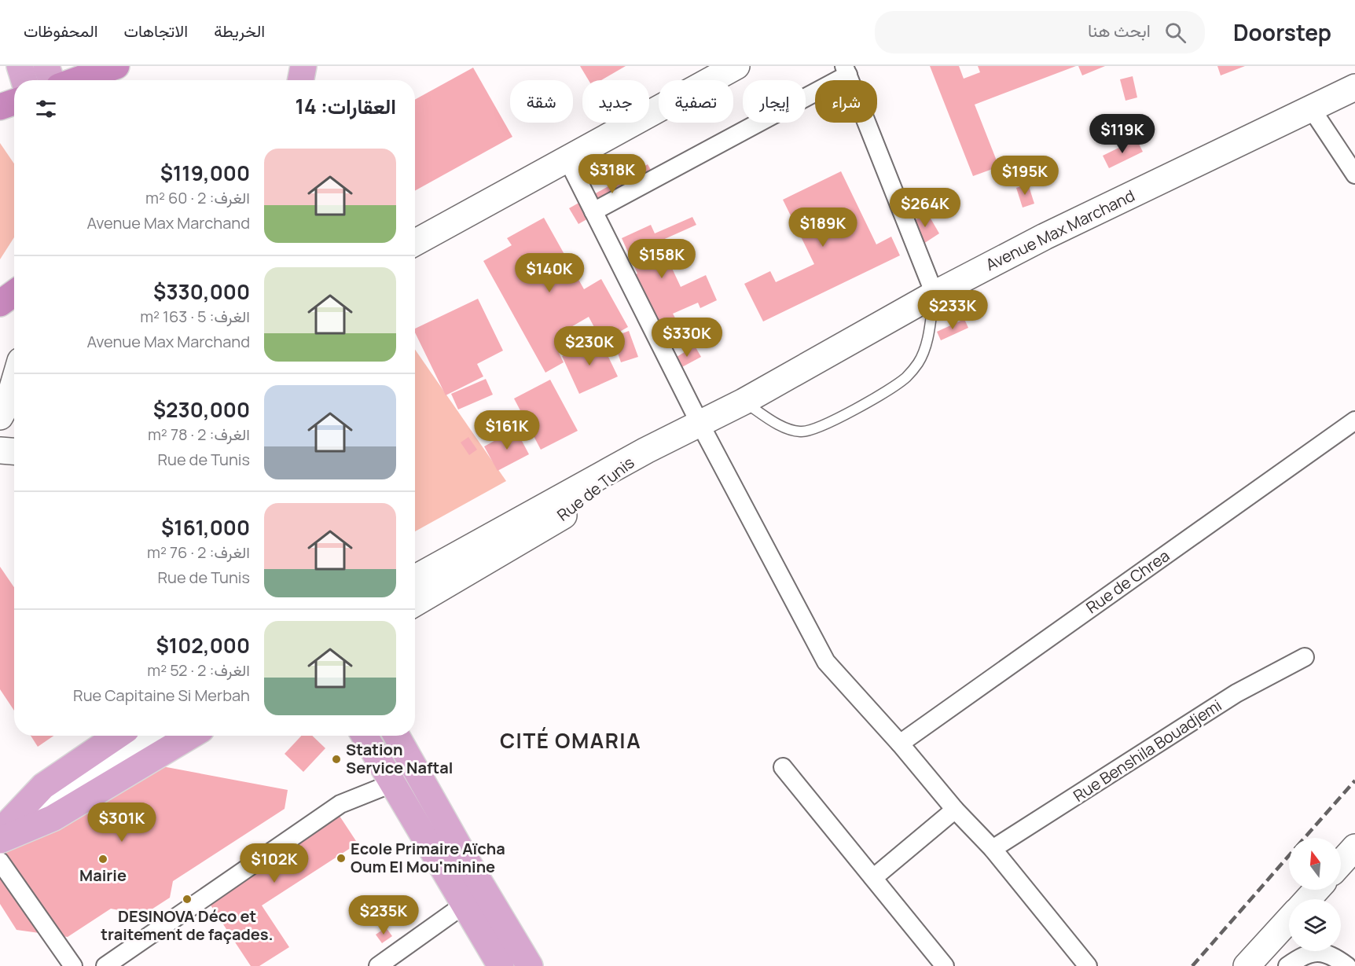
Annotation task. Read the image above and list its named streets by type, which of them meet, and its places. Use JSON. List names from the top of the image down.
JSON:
{
  "streets": {
    "main road": ["Avenue Max Marchand", "Rue de Tunis"],
    "street": ["Rue de Chrea", "Rue Benshila Bouadjemi"]
  },
  "crossings": [
    ["Avenue Max Marchand", "Rue de Tunis"]
  ],
  "districts": ["CITÉ OMARIA"],
  "places": [
    "Station Service Naftal",
    "Ecole Primaire Aïcha Oum El Mou'minine",
    "Mairie",
    "DESINOVA Déco et traitement de façades."
  ],
  "north": "top",
  "page": {
    "header": "Doorstep",
    "search": "ابحث هنا",
    "nav": ["الخريطة", "الاتجاهات", "المحفوظات"],
    "chip": [
      "شراء",
      "إيجار",
      "تصفية",
      "جديد",
      "شقة"
    ],
    "heading": "العقارات: 14",
    "price": [
      "$119K",
      "$318K",
      "$195K",
      "$264K",
      "$189K",
      "$158K",
      "$140K",
      "$233K",
      "$330K",
      "$230K",
      "$161K",
      "$301K",
      "$102K",
      "$235K"
    ],
    "list": [
      {
        "name": "$119,000",
        "note": "الغرف: 2 · 60 m² · Avenue Max Marchand"
      },
      {
        "name": "$330,000",
        "note": "الغرف: 5 · 163 m² · Avenue Max Marchand"
      },
      {
        "name": "$230,000",
        "note": "الغرف: 2 · 78 m² · Rue de Tunis"
      },
      {
        "name": "$161,000",
        "note": "الغرف: 2 · 76 m² · Rue de Tunis"
      },
      {
        "name": "$102,000",
        "note": "الغرف: 2 · 52 m² · Rue Capitaine Si Merbah"
      }
    ]
  }
}
